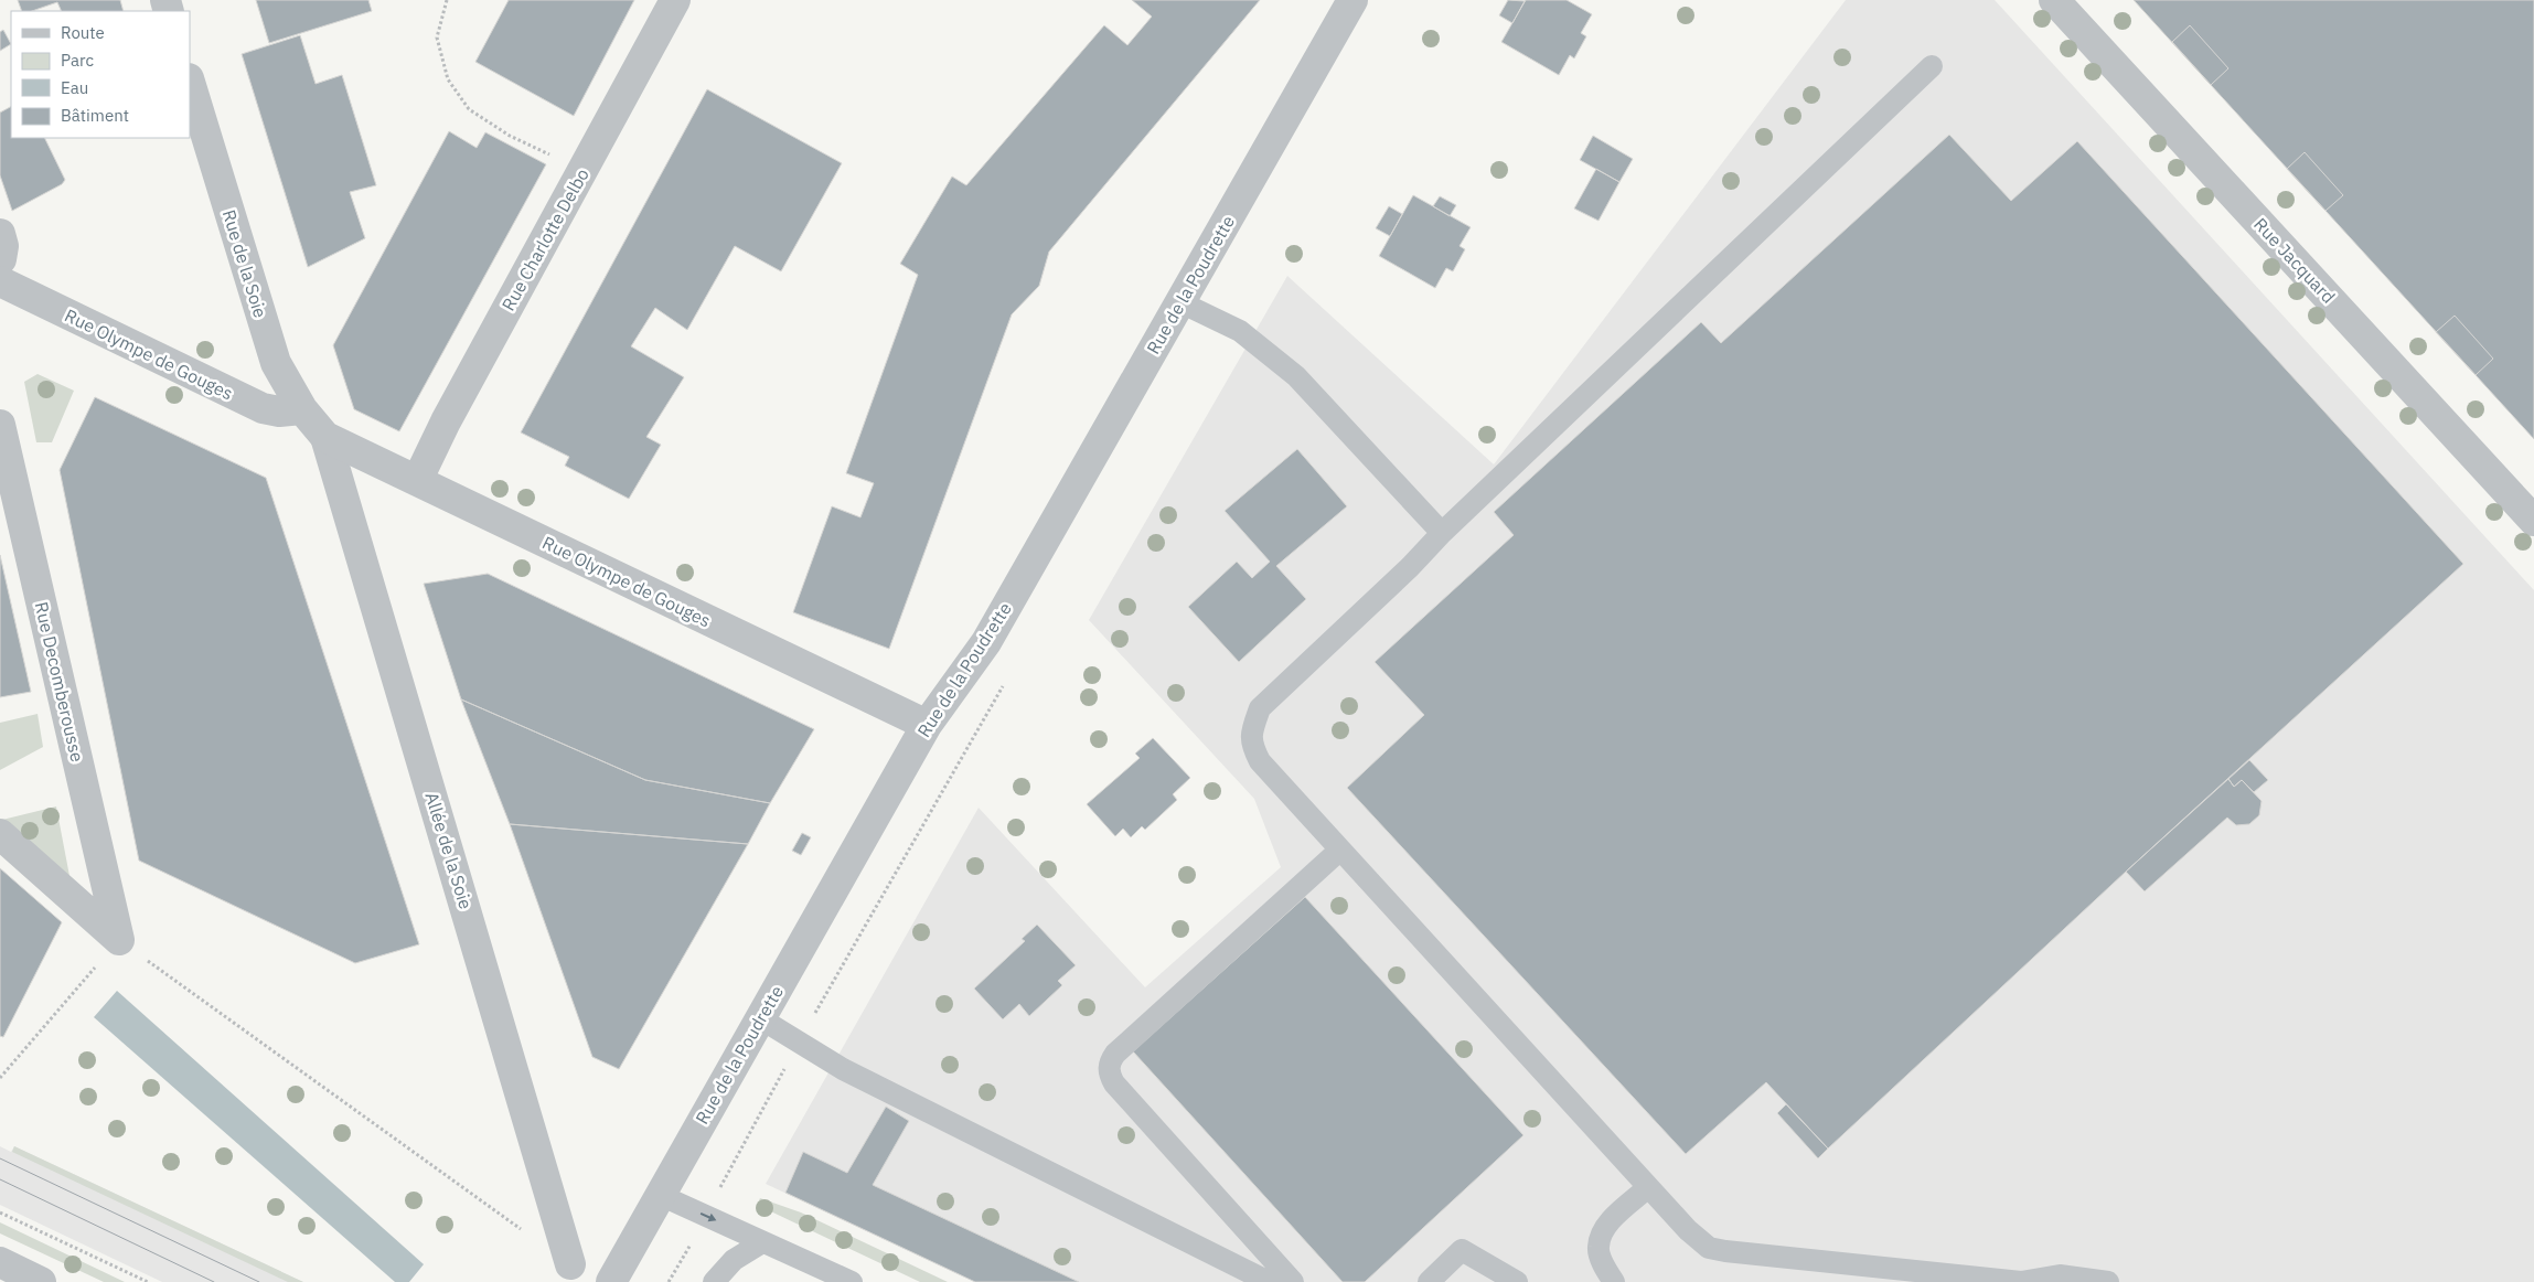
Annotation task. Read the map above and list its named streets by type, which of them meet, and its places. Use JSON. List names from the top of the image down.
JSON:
{
  "streets": {
    "street": [
      "Rue Charlotte Delbo",
      "Rue Jacquard",
      "Rue de la Soie",
      "Rue de la Poudrette",
      "Rue Olympe de Gouges",
      "Rue Decomberousse",
      "Allée de la Soie"
    ]
  },
  "crossings": [
    ["Rue Charlotte Delbo", "Rue Olympe de Gouges"],
    ["Rue de la Soie", "Rue Olympe de Gouges"],
    ["Rue de la Soie", "Allée de la Soie"],
    ["Rue de la Poudrette", "Rue Olympe de Gouges"],
    ["Rue Olympe de Gouges", "Allée de la Soie"]
  ],
  "legend": [
    "Route",
    "Parc",
    "Eau",
    "Bâtiment"
  ]
}
